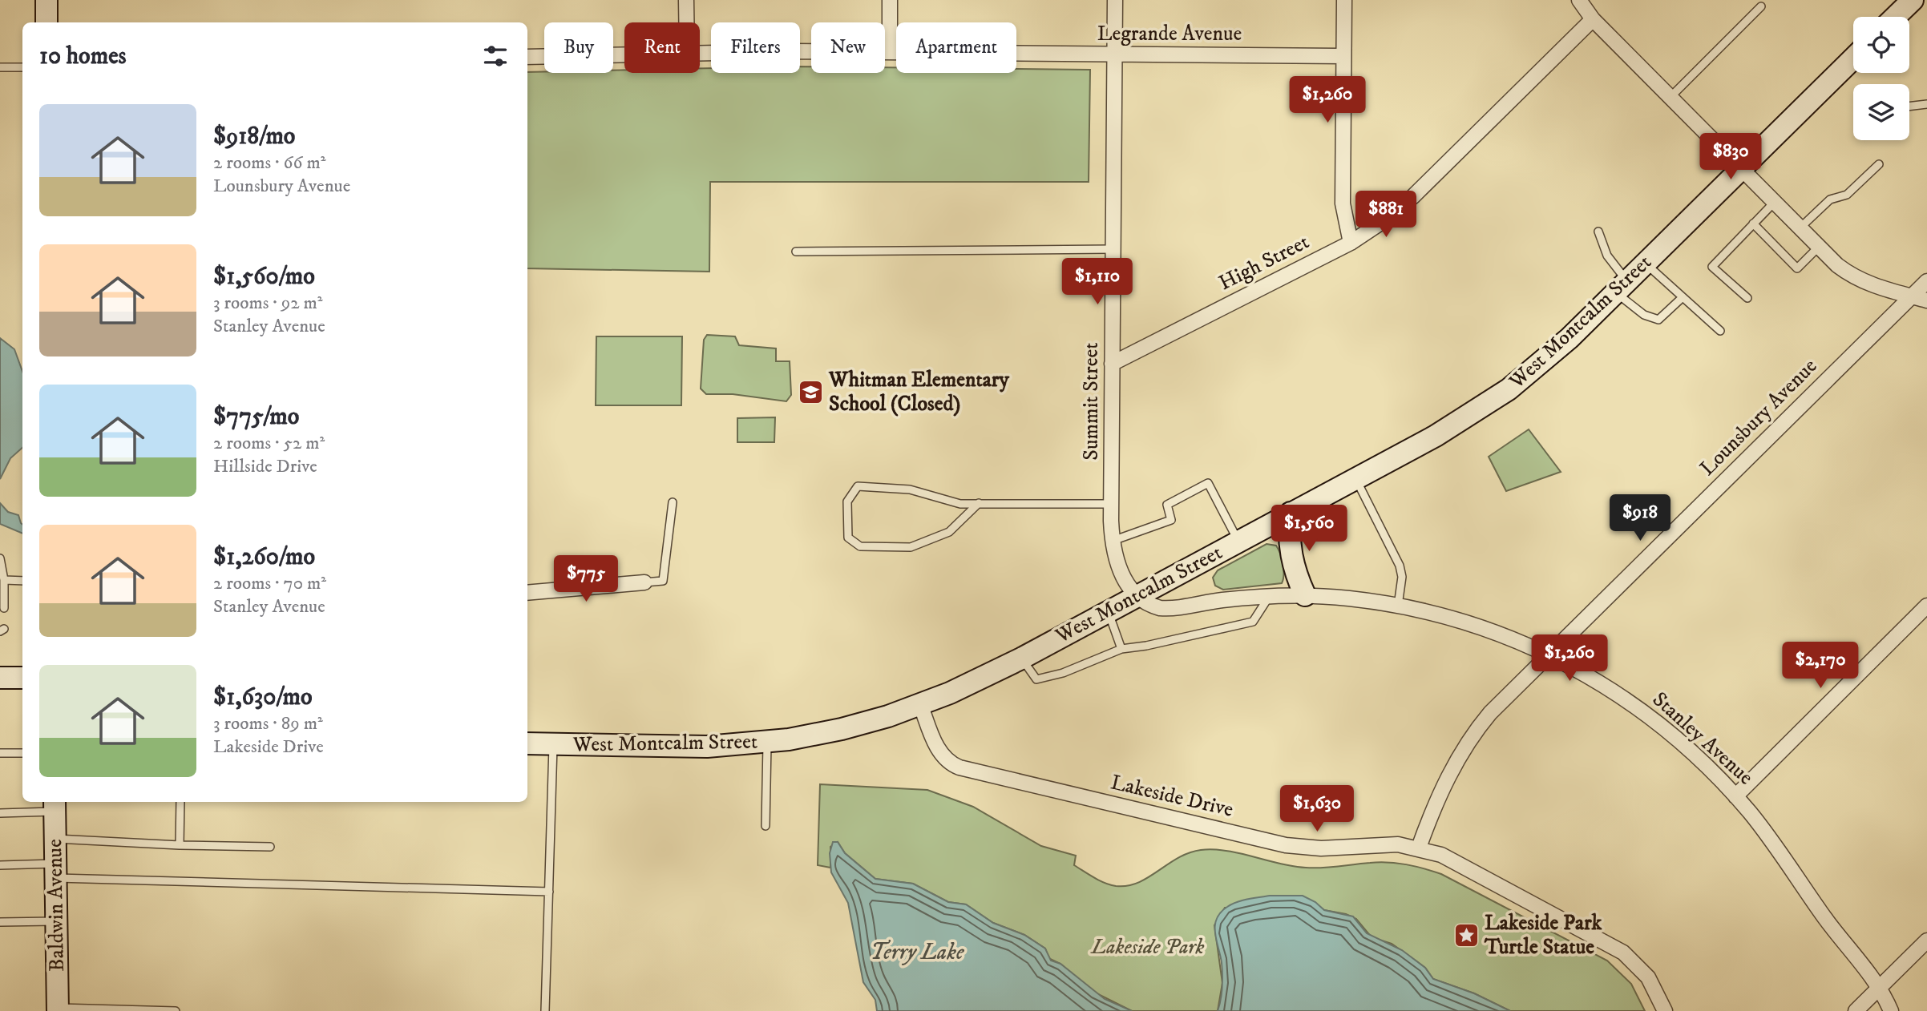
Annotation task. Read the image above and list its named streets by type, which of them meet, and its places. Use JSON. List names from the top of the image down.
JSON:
{
  "streets": {
    "main road": ["West Montcalm Street", "Baldwin Avenue"],
    "street": [
      "Legrande Avenue",
      "High Street",
      "Summit Street",
      "Lounsbury Avenue",
      "Stanley Avenue",
      "Lakeside Drive"
    ]
  },
  "crossings": [
    ["Legrande Avenue", "Summit Street"],
    ["High Street", "Summit Street"],
    ["West Montcalm Street", "Summit Street"],
    ["West Montcalm Street", "Stanley Avenue"],
    ["West Montcalm Street", "Lakeside Drive"],
    ["Summit Street", "Stanley Avenue"],
    ["Lounsbury Avenue", "Stanley Avenue"],
    ["Lounsbury Avenue", "Lakeside Drive"]
  ],
  "water": ["Terry Lake"],
  "parks": ["Lakeside Park"],
  "places": {
    "school or university": ["Whitman Elementary School (Closed)"],
    "place": ["Lakeside Park Turtle Statue"]
  },
  "page": {
    "chip": [
      "Buy",
      "Rent",
      "Filters",
      "New",
      "Apartment"
    ],
    "heading": "10 homes",
    "price": [
      "$1,260",
      "$830",
      "$881",
      "$1,110",
      "$918",
      "$1,560",
      "$775",
      "$1,260",
      "$2,170",
      "$1,630"
    ],
    "list": [
      {
        "name": "$918/mo",
        "note": "2 rooms · 66 m² · Lounsbury Avenue"
      },
      {
        "name": "$1,560/mo",
        "note": "3 rooms · 92 m² · Stanley Avenue"
      },
      {
        "name": "$775/mo",
        "note": "2 rooms · 52 m² · Hillside Drive"
      },
      {
        "name": "$1,260/mo",
        "note": "2 rooms · 70 m² · Stanley Avenue"
      },
      {
        "name": "$1,630/mo",
        "note": "3 rooms · 89 m² · Lakeside Drive"
      }
    ]
  }
}
